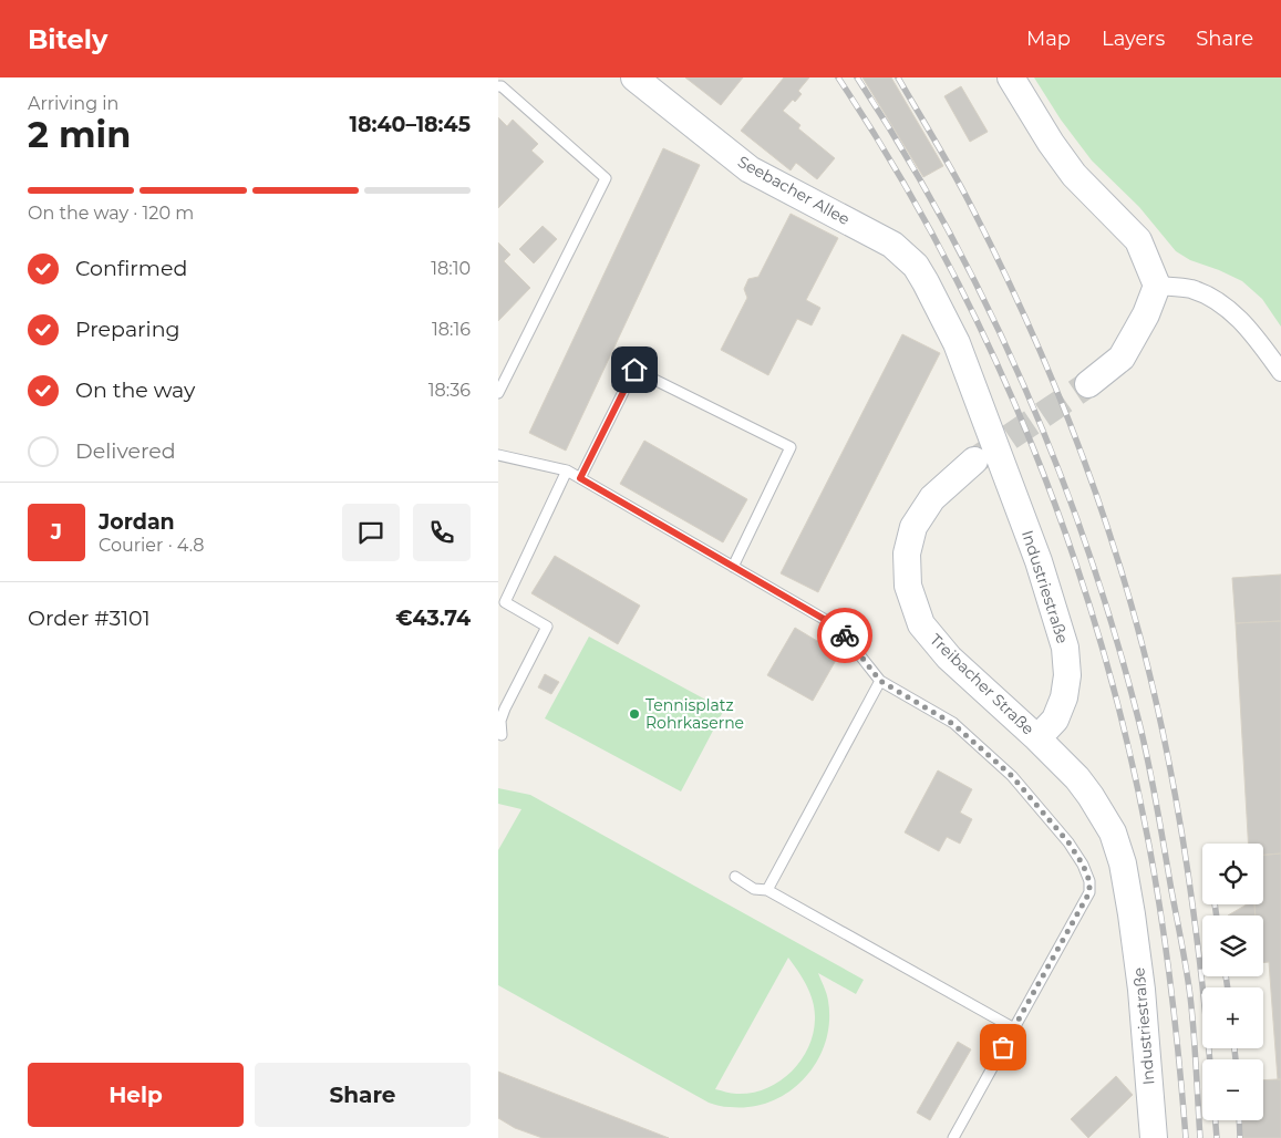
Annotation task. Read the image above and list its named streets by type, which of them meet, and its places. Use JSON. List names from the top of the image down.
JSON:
{
  "streets": {
    "street": ["Seebacher Allee", "Industriestraße", "Treibacher Straße"]
  },
  "crossings": [
    ["Seebacher Allee", "Industriestraße"],
    ["Industriestraße", "Treibacher Straße"]
  ],
  "places": ["Tennisplatz Rohrkaserne"],
  "page": {
    "header": "Bitely",
    "nav": ["Map", "Layers", "Share"],
    "heading": ["2 min", "Arriving in", "18:40–18:45"],
    "panel": [
      "Jordan",
      "Courier · 4.8",
      "Order #3101",
      "€43.74"
    ],
    "bar": "On the way · 120 m",
    "list": [
      ["Confirmed", "18:10"],
      ["Preparing", "18:16"],
      ["On the way", "18:36"],
      "Delivered"
    ],
    "round": "J",
    "map_buttons": ["+", "−"],
    "buttons": ["Help", "Share"]
  }
}
